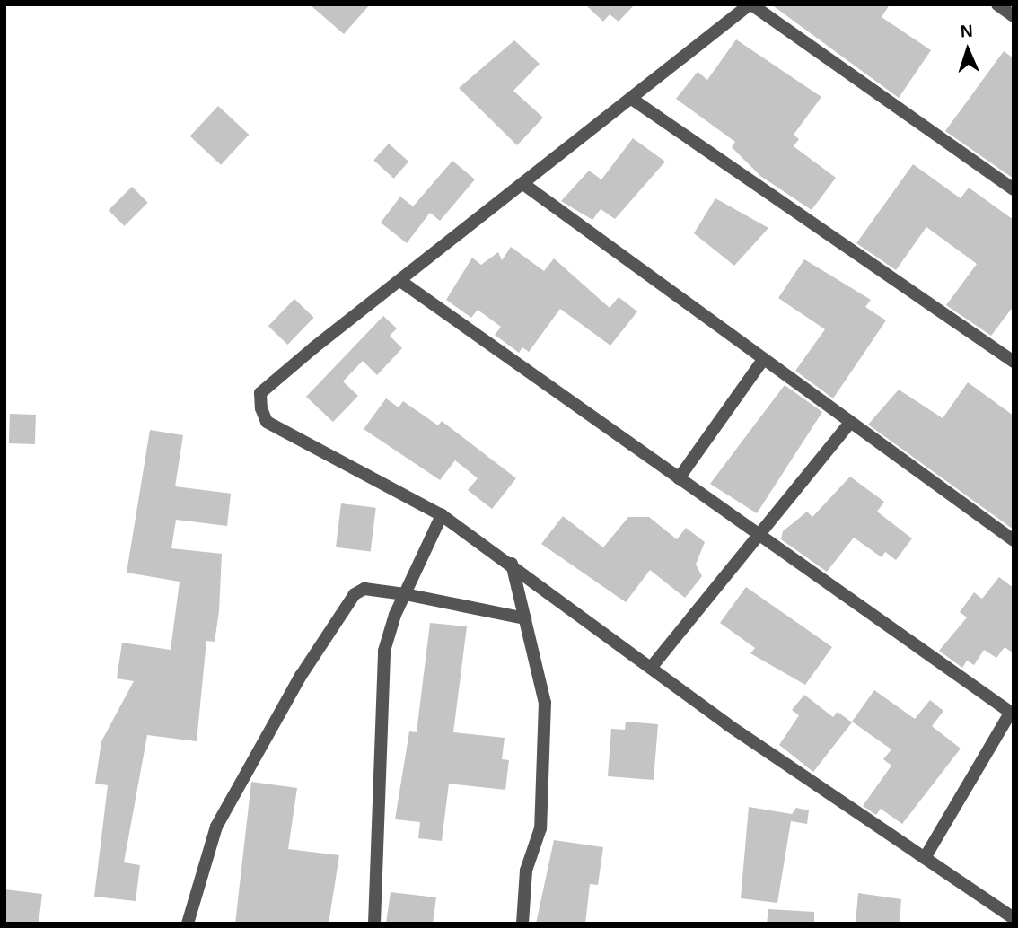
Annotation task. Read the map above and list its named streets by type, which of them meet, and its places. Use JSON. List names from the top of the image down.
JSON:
{
  "north": "top"
}
